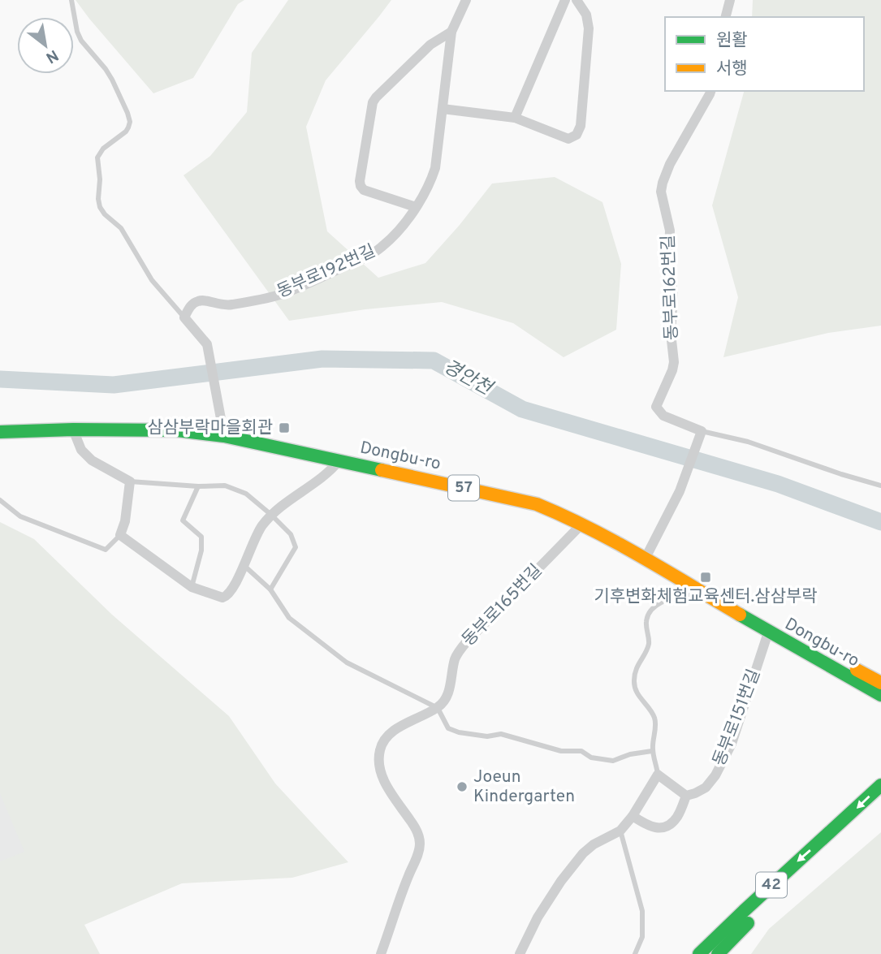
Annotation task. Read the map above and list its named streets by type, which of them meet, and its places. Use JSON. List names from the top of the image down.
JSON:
{
  "streets": {
    "main road": ["Dongbu-ro", "57", "42"],
    "street": [
      "동부로192번길",
      "동부로162번길",
      "동부로165번길",
      "동부로151번길"
    ]
  },
  "crossings": [
    ["Dongbu-ro", "동부로165번길"],
    ["Dongbu-ro", "동부로151번길"]
  ],
  "water": ["경안천"],
  "places": {
    "transit": ["삼삼부락마을회관", "기후변화체험교육센터.삼삼부락"],
    "other": ["Joeun Kindergarten"]
  },
  "legend": ["원활", "서행"],
  "north": "bottom right"
}
